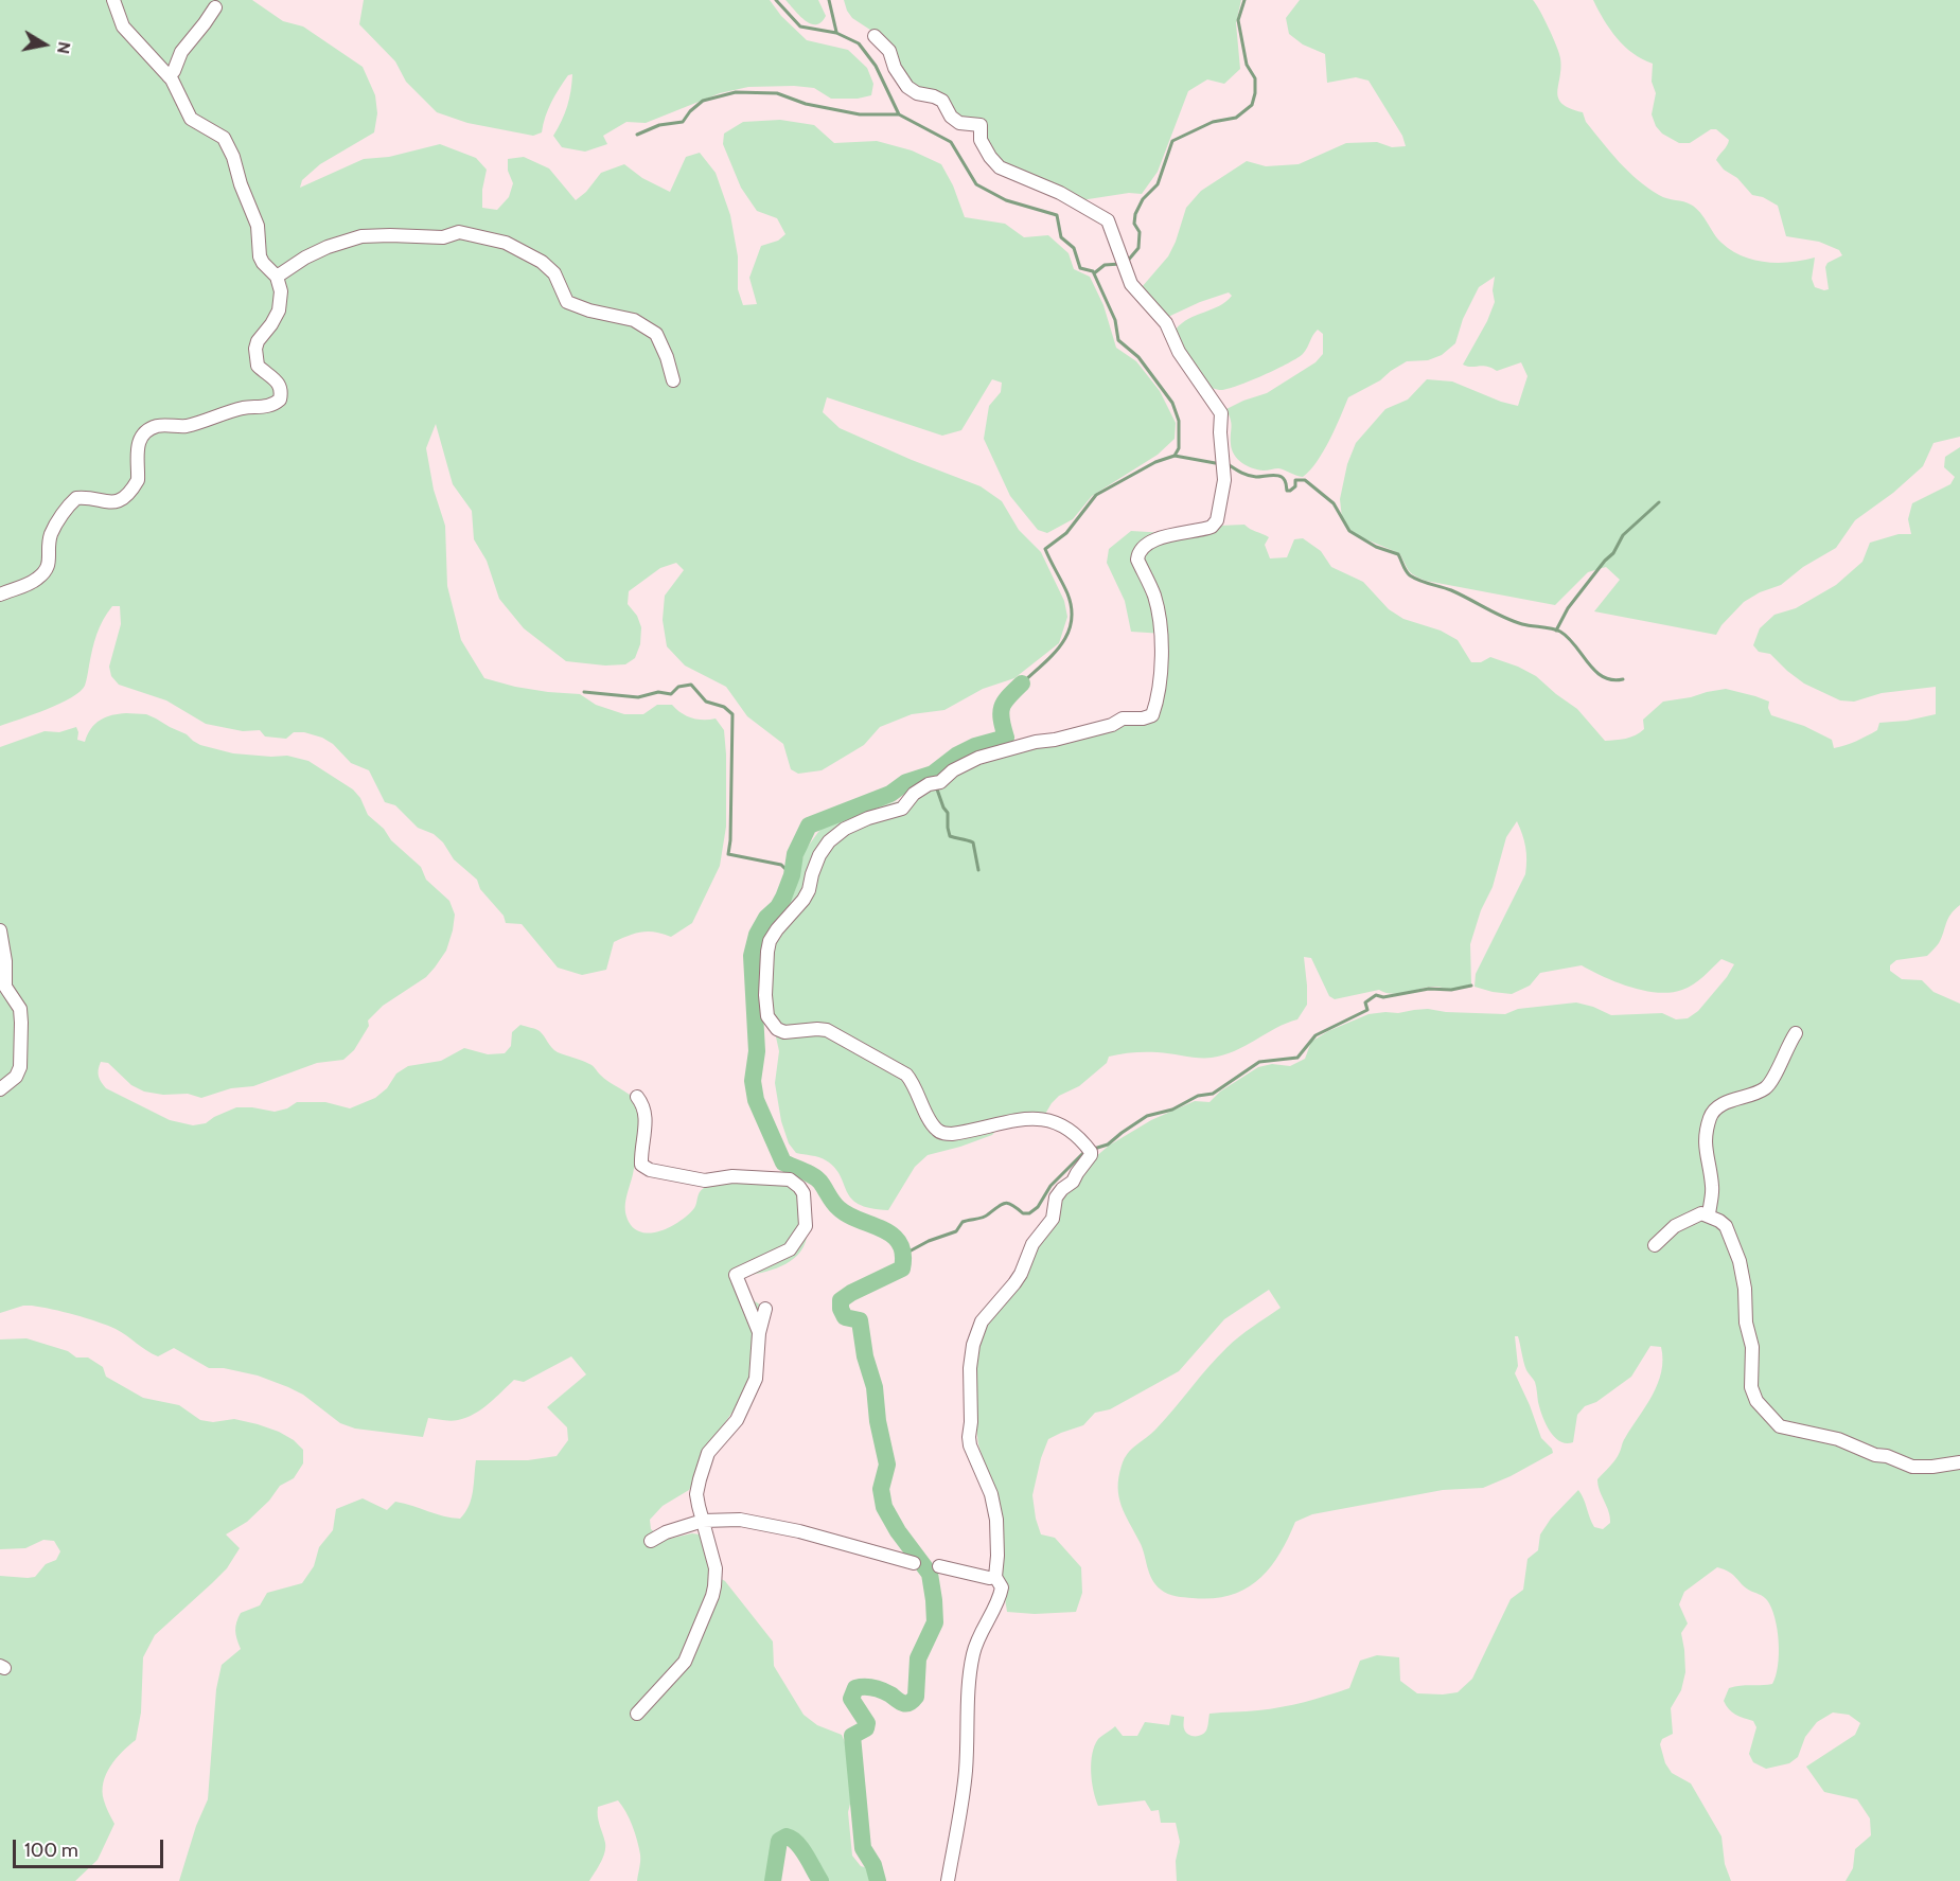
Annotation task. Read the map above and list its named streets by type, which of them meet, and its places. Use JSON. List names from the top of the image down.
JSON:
{
  "scale_bar": "100 m",
  "north": "right"
}
